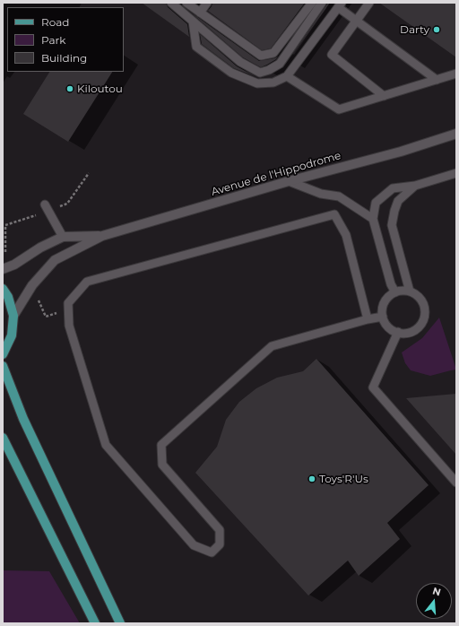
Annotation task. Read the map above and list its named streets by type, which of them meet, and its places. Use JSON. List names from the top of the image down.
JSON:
{
  "streets": {
    "main road": ["Avenue de l'Hippodrome"]
  },
  "places": ["Darty", "Kiloutou", "Toys'R'Us"],
  "legend": ["Road", "Park", "Building"],
  "north": "top"
}
